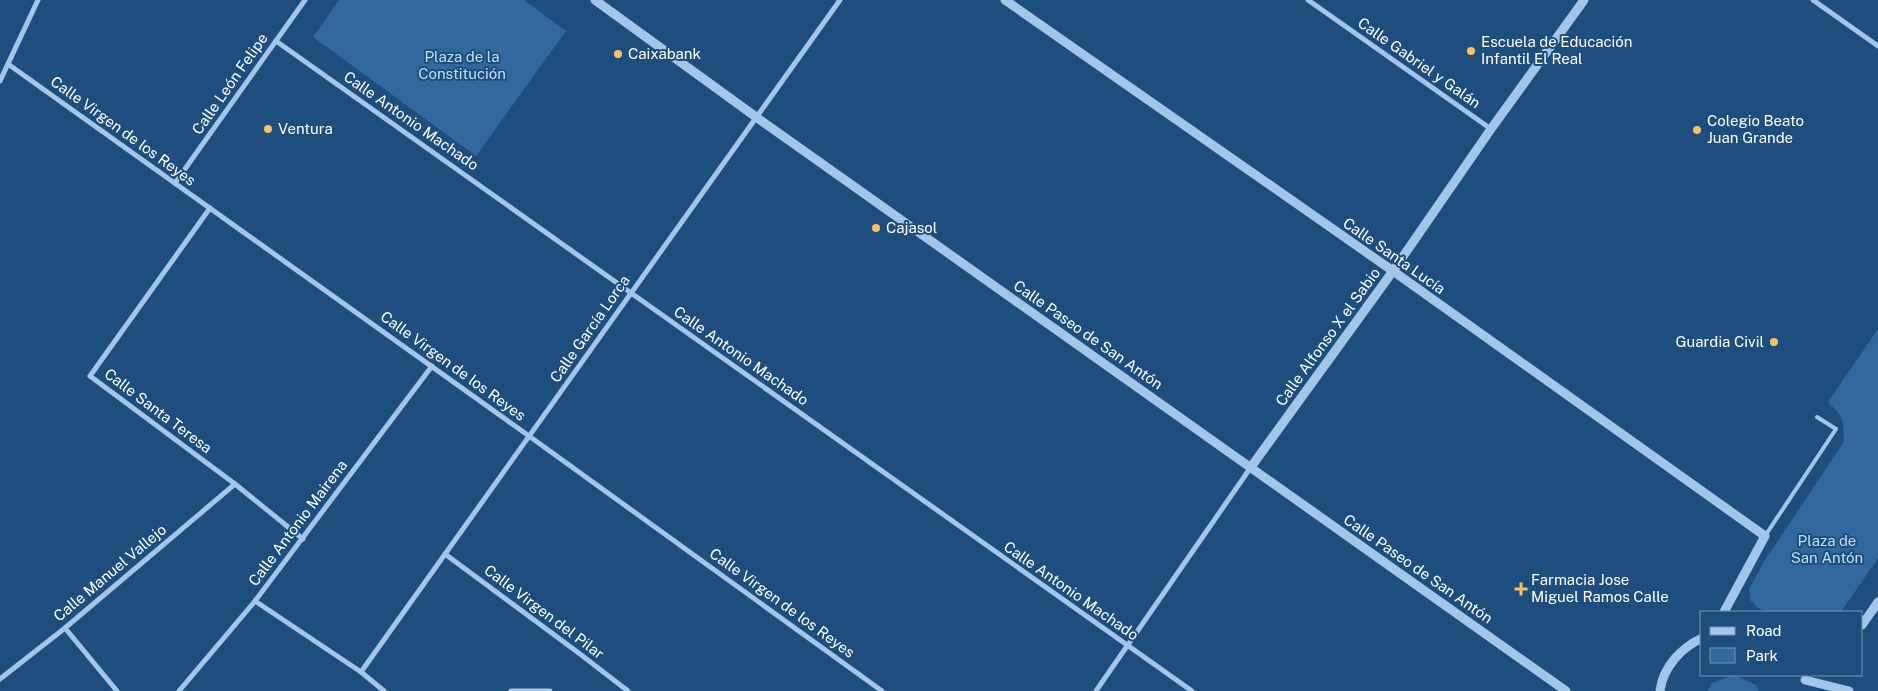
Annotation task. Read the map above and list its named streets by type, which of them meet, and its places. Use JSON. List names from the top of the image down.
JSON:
{
  "streets": {
    "street": [
      "Calle Gabriel y Galán",
      "Calle León Felipe",
      "Calle Antonio Machado",
      "Calle Virgen de los Reyes",
      "Calle Santa Lucía",
      "Calle García Lorca",
      "Calle Paseo de San Antón",
      "Calle Alfonso X el Sabio",
      "Calle Santa Teresa",
      "Calle Antonio Mairena",
      "Calle Manuel Vallejo",
      "Calle Virgen del Pilar"
    ]
  },
  "crossings": [
    ["Calle Gabriel y Galán", "Calle Alfonso X el Sabio"],
    ["Calle León Felipe", "Calle Antonio Machado"],
    ["Calle León Felipe", "Calle Virgen de los Reyes"],
    ["Calle Antonio Machado", "Calle García Lorca"],
    ["Calle Antonio Machado", "Calle Alfonso X el Sabio"],
    ["Calle Virgen de los Reyes", "Calle García Lorca"],
    ["Calle Virgen de los Reyes", "Calle Santa Teresa"],
    ["Calle Virgen de los Reyes", "Calle Antonio Mairena"],
    ["Calle Santa Lucía", "Calle Alfonso X el Sabio"],
    ["Calle García Lorca", "Calle Paseo de San Antón"],
    ["Calle García Lorca", "Calle Virgen del Pilar"],
    ["Calle Paseo de San Antón", "Calle Alfonso X el Sabio"],
    ["Calle Santa Teresa", "Calle Antonio Mairena"],
    ["Calle Santa Teresa", "Calle Manuel Vallejo"]
  ],
  "parks": ["Plaza de la Constitución", "Plaza de San Antón"],
  "places": {
    "other": [
      "Escuela de Educación Infantil El Real",
      "Caixabank",
      "Ventura",
      "Colegio Beato Juan Grande",
      "Cajasol",
      "Guardia Civil"
    ],
    "health": ["Farmacia Jose Miguel Ramos Calle"]
  },
  "legend": ["Road", "Park"]
}
